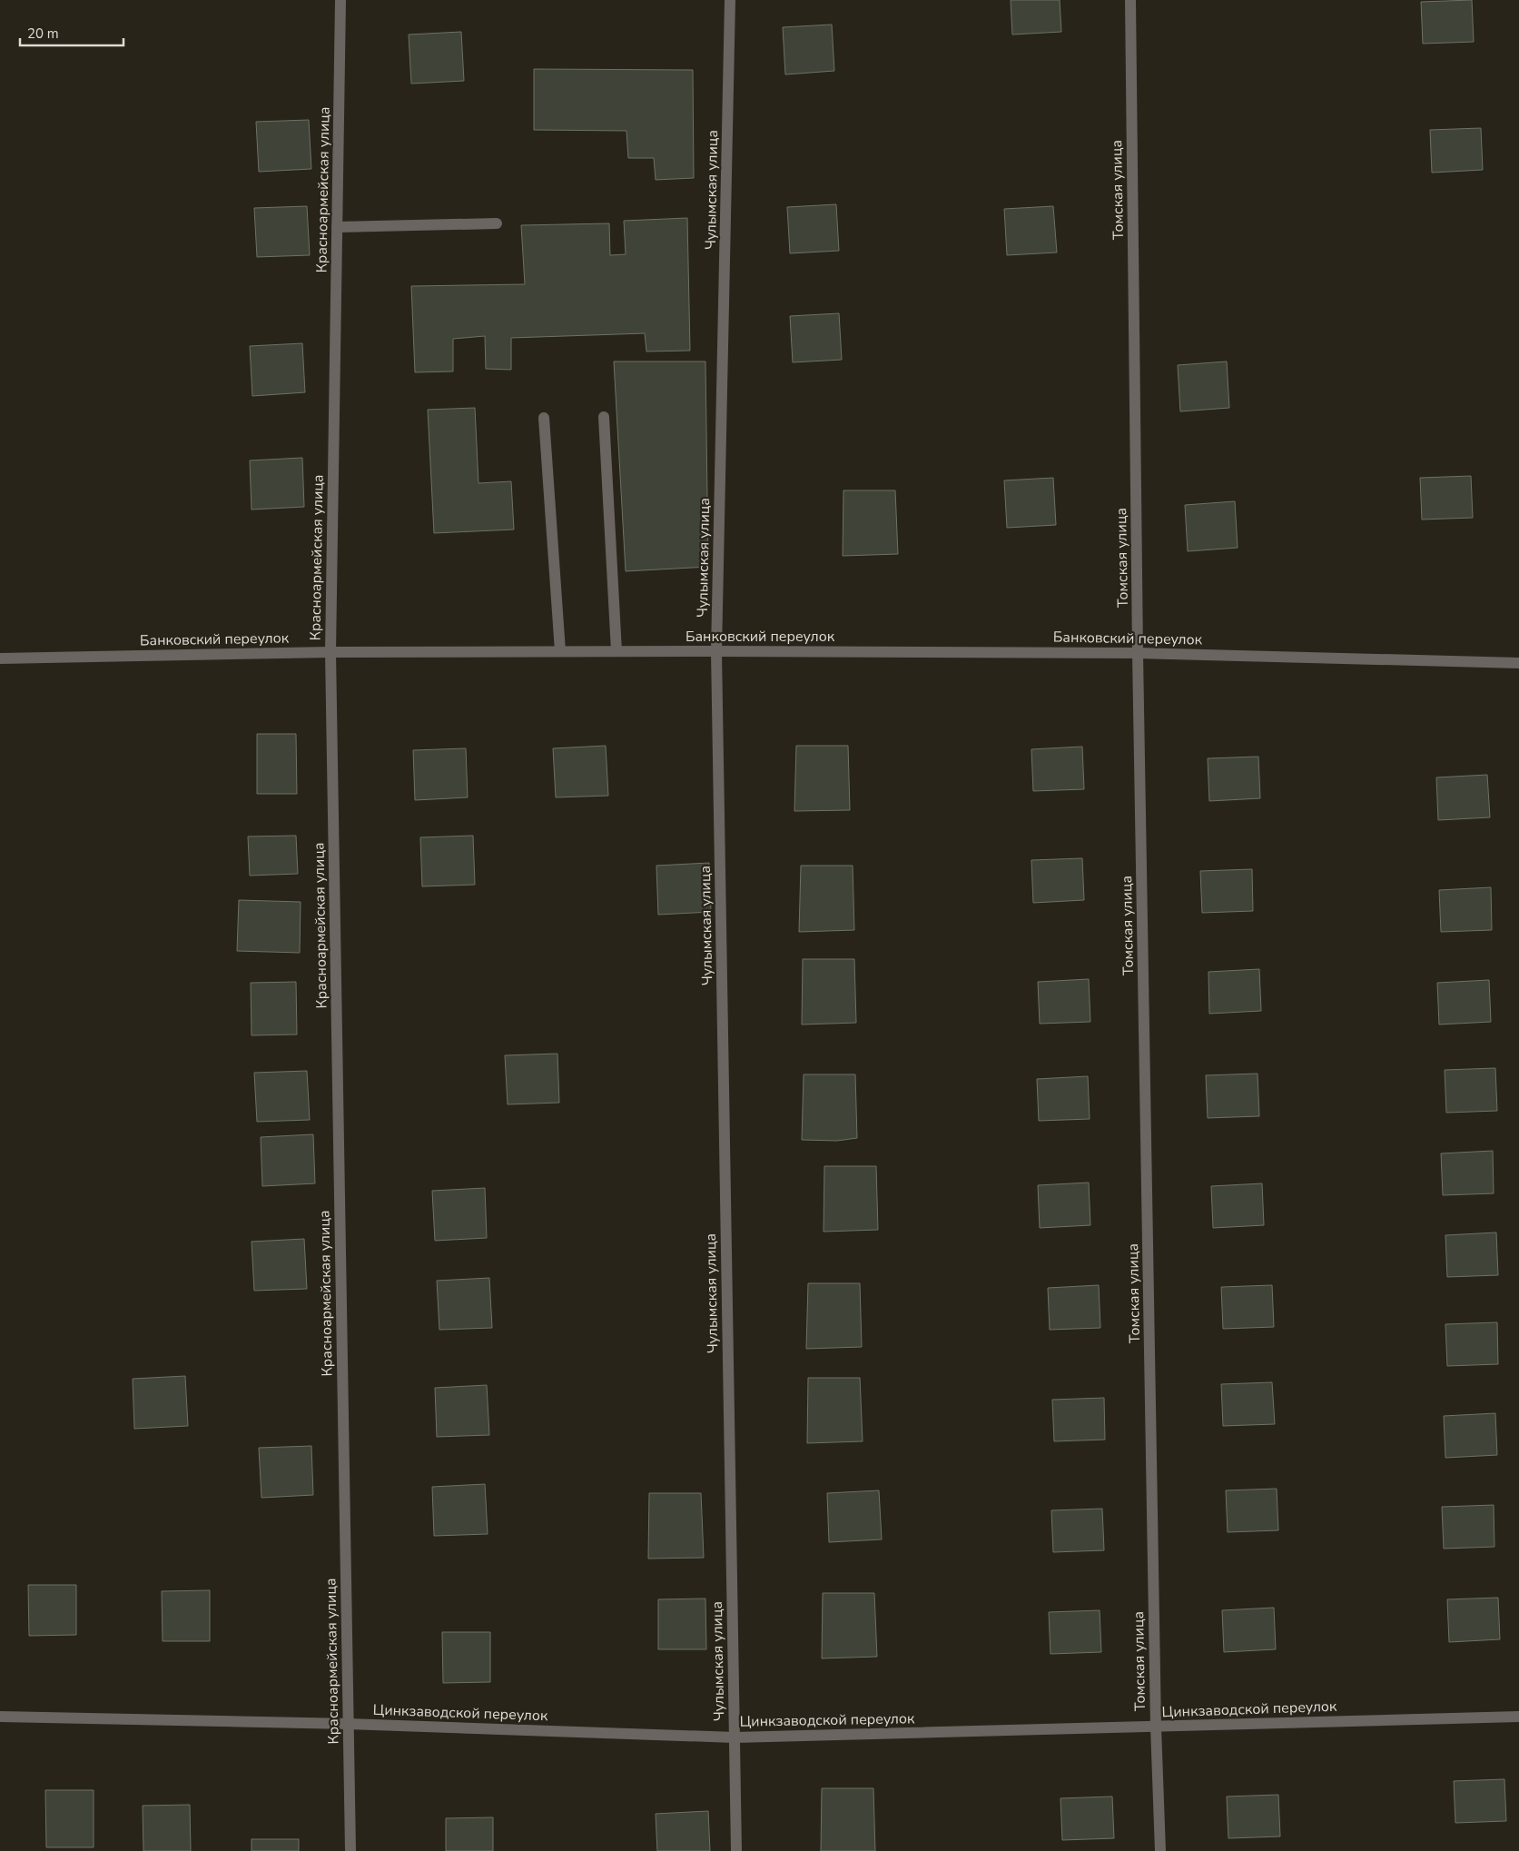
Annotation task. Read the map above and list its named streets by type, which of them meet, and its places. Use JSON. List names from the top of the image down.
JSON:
{
  "streets": {
    "street": [
      "Красноармейская улица",
      "Чулымская улица",
      "Томская улица",
      "Банковский переулок",
      "Цинкзаводской переулок"
    ]
  },
  "crossings": [
    ["Красноармейская улица", "Банковский переулок"],
    ["Красноармейская улица", "Цинкзаводской переулок"],
    ["Чулымская улица", "Банковский переулок"],
    ["Чулымская улица", "Цинкзаводской переулок"],
    ["Томская улица", "Банковский переулок"],
    ["Томская улица", "Цинкзаводской переулок"]
  ],
  "scale_bar": "20 m"
}
